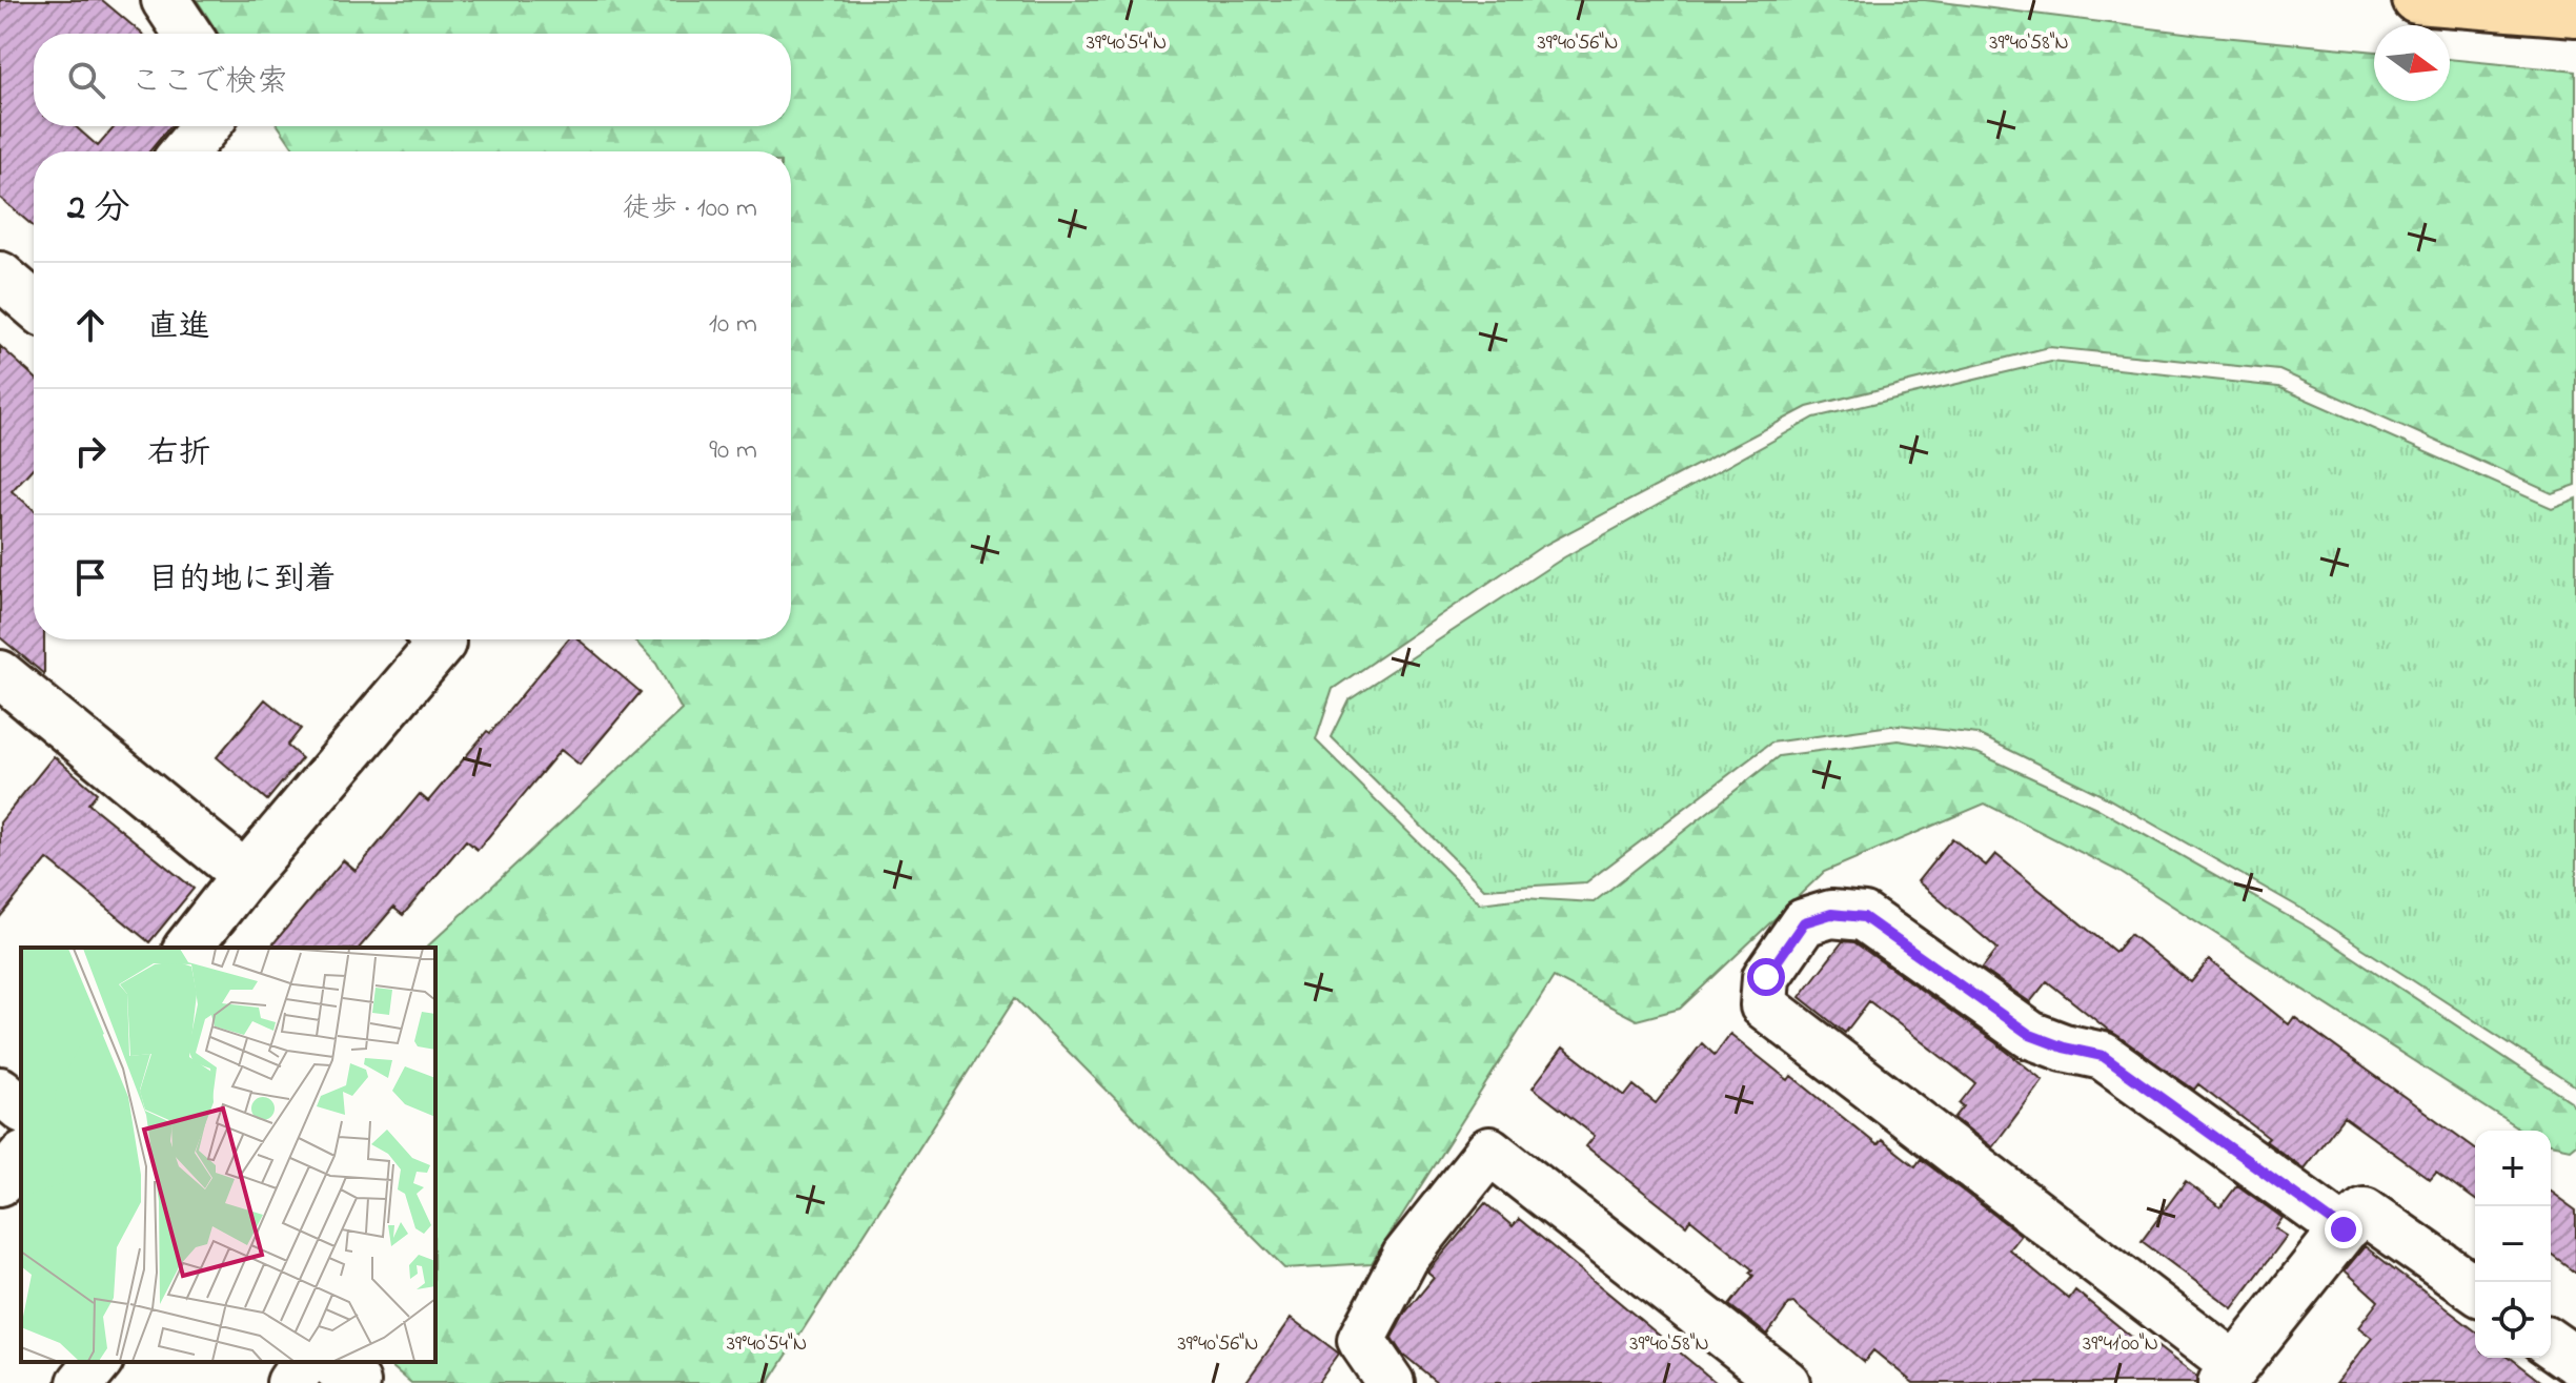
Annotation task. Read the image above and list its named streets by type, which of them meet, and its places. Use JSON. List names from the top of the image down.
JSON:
{
  "north": "right",
  "page": {
    "search": "ここで検索",
    "heading": ["2 分", "徒歩 · 100 m"],
    "list": [
      ["直進", "10 m"],
      ["右折", "90 m"],
      "目的地に到着"
    ],
    "map_buttons": ["+", "−"]
  },
  "coordinates": [
    "39°40'54\"N",
    "39°40'56\"N",
    "39°40'58\"N",
    "39°41'00\"N"
  ]
}
